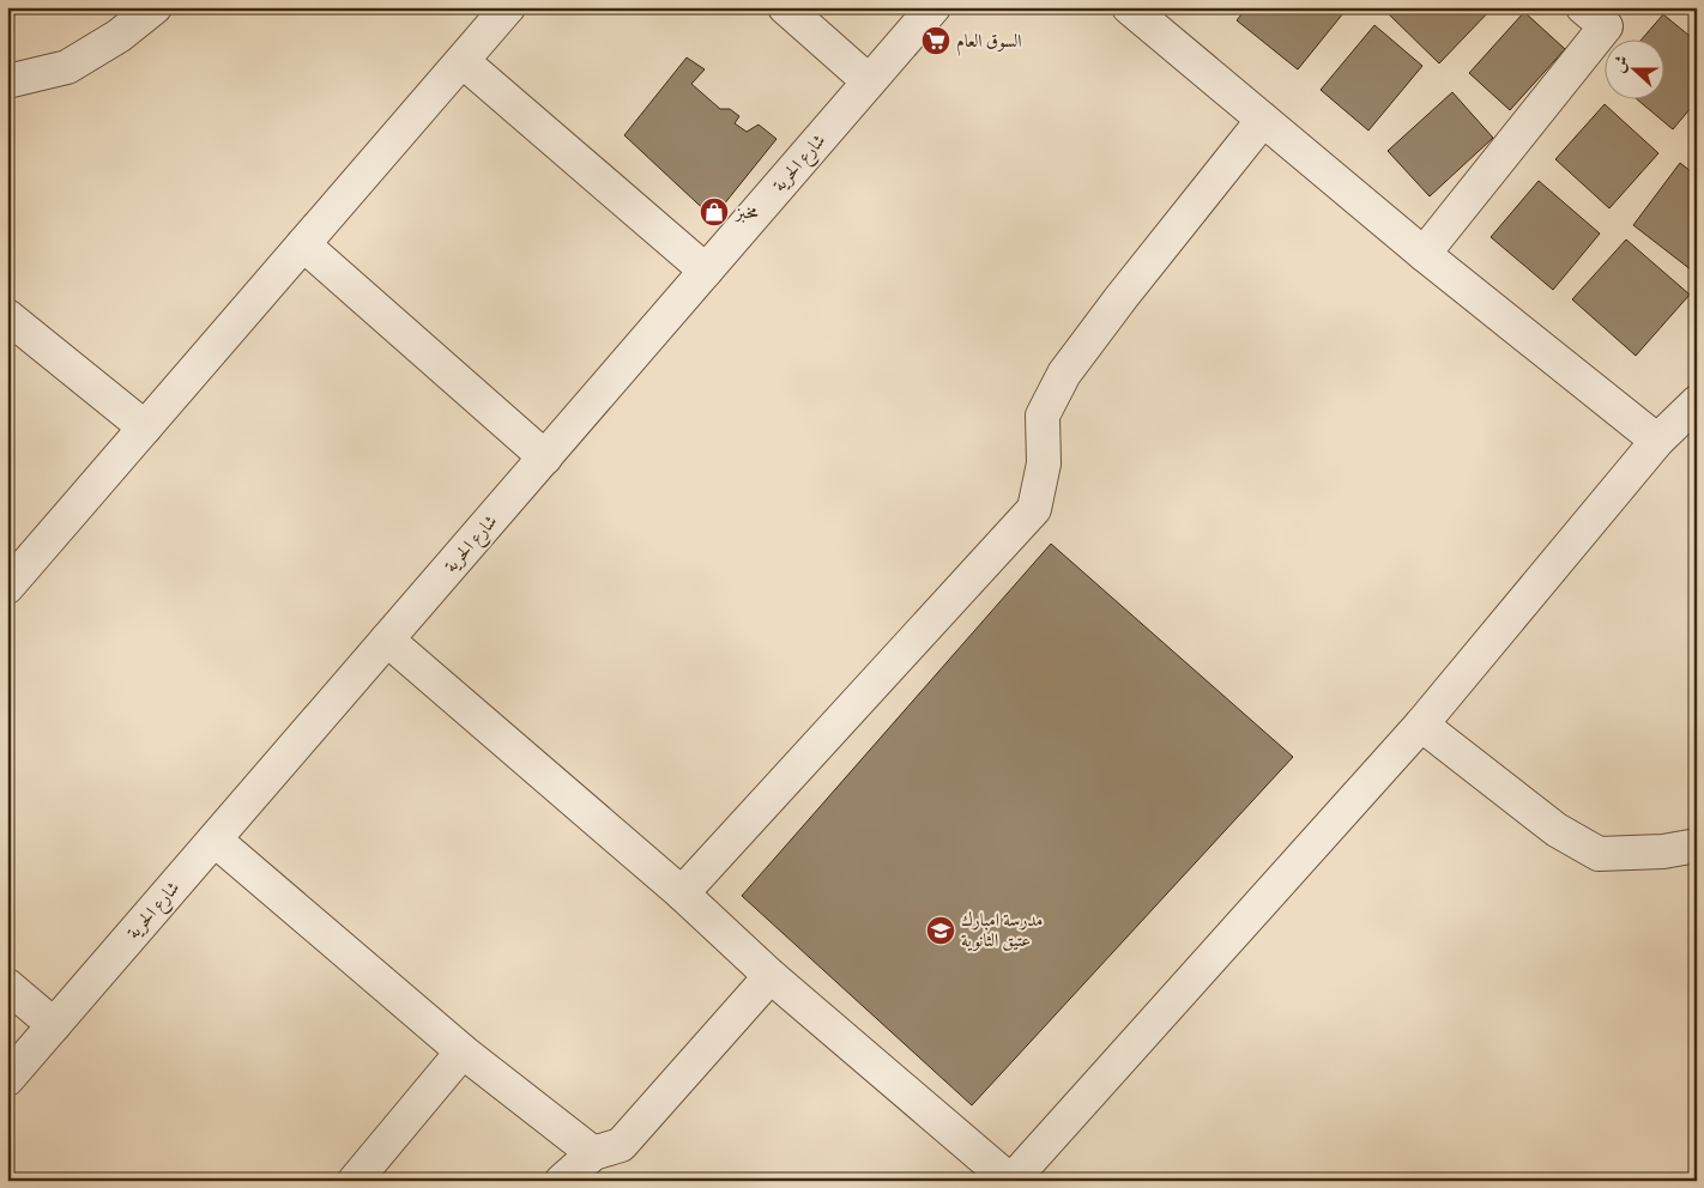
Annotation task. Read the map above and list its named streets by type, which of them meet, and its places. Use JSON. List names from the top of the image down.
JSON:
{
  "streets": {
    "street": ["شارع الحرية"]
  },
  "places": {
    "supermarket": ["السوق العام"],
    "shop": ["مخبز"],
    "school or university": ["مدرسة امبارك عتيق الثانوية"]
  },
  "north": "left"
}
